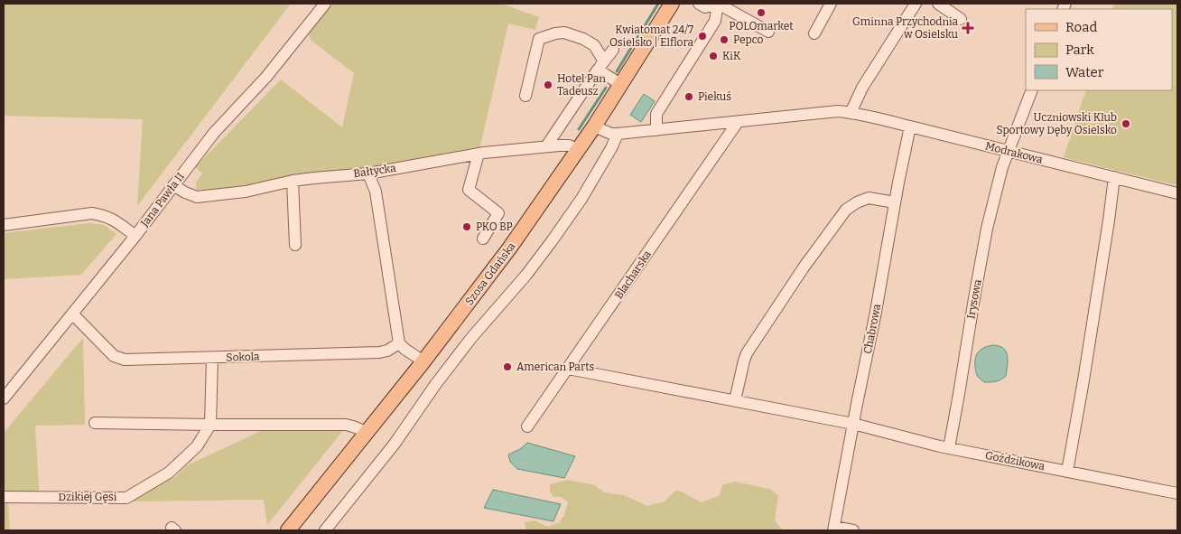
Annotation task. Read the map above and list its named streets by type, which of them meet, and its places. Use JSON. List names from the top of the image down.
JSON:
{
  "streets": {
    "main road": ["Szosa Gdańska"],
    "street": [
      "Modrakowa",
      "Bałtycka",
      "Jana Pawła II",
      "Blacharska",
      "Irysowa",
      "Chabrowa",
      "Sokola",
      "Goździkowa",
      "Dzikiej Gęsi"
    ]
  },
  "crossings": [
    ["Modrakowa", "Blacharska"],
    ["Modrakowa", "Irysowa"],
    ["Modrakowa", "Chabrowa"],
    ["Bałtycka", "Jana Pawła II"],
    ["Bałtycka", "Szosa Gdańska"],
    ["Jana Pawła II", "Sokola"],
    ["Blacharska", "Goździkowa"],
    ["Irysowa", "Goździkowa"],
    ["Chabrowa", "Goździkowa"]
  ],
  "places": {
    "other": [
      "POLOmarket",
      "Kwiatomat 24/7 Osielsko | Elflora",
      "Pepco",
      "KiK",
      "Hotel Pan Tadeusz",
      "Piekuś",
      "Uczniowski Klub Sportowy Dęby Osielsko",
      "PKO BP",
      "American Parts"
    ],
    "health": ["Gminna Przychodnia w Osielsku"]
  },
  "legend": ["Road", "Park", "Water"]
}
